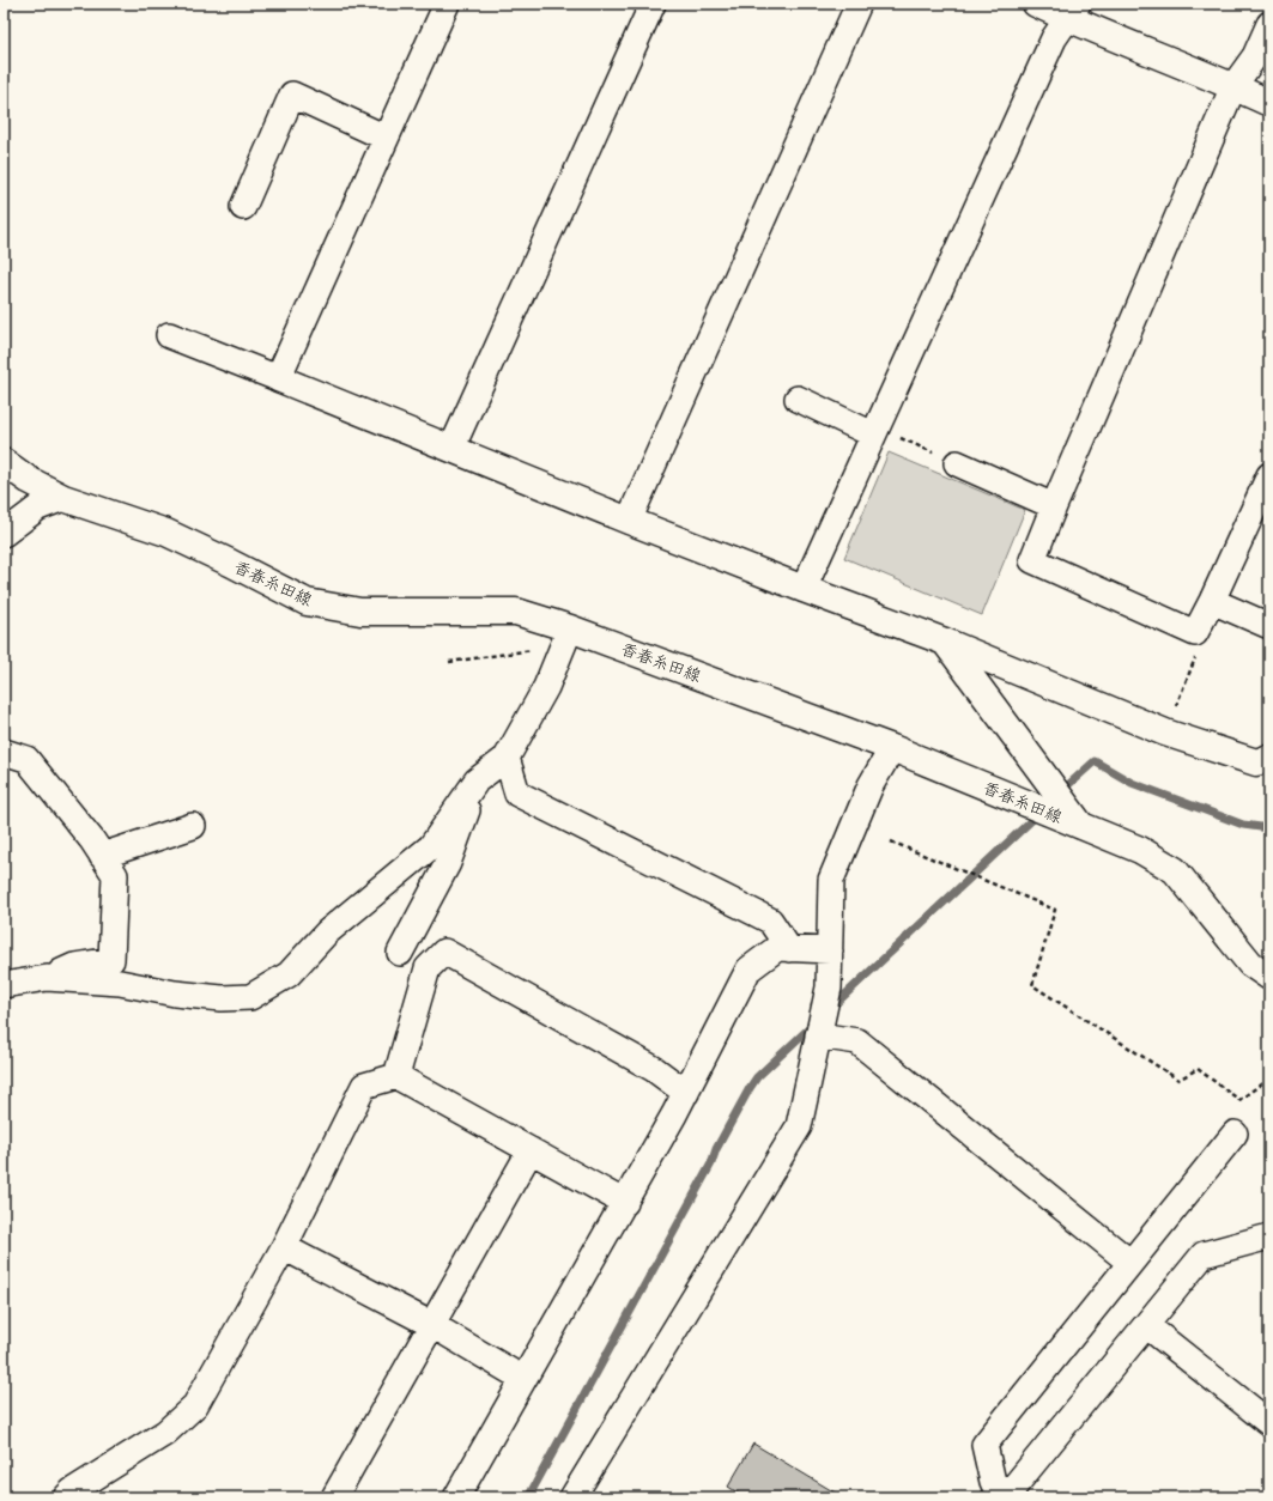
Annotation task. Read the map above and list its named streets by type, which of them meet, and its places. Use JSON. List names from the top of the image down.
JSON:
{
  "streets": {
    "street": ["香春糸田線"]
  }
}
